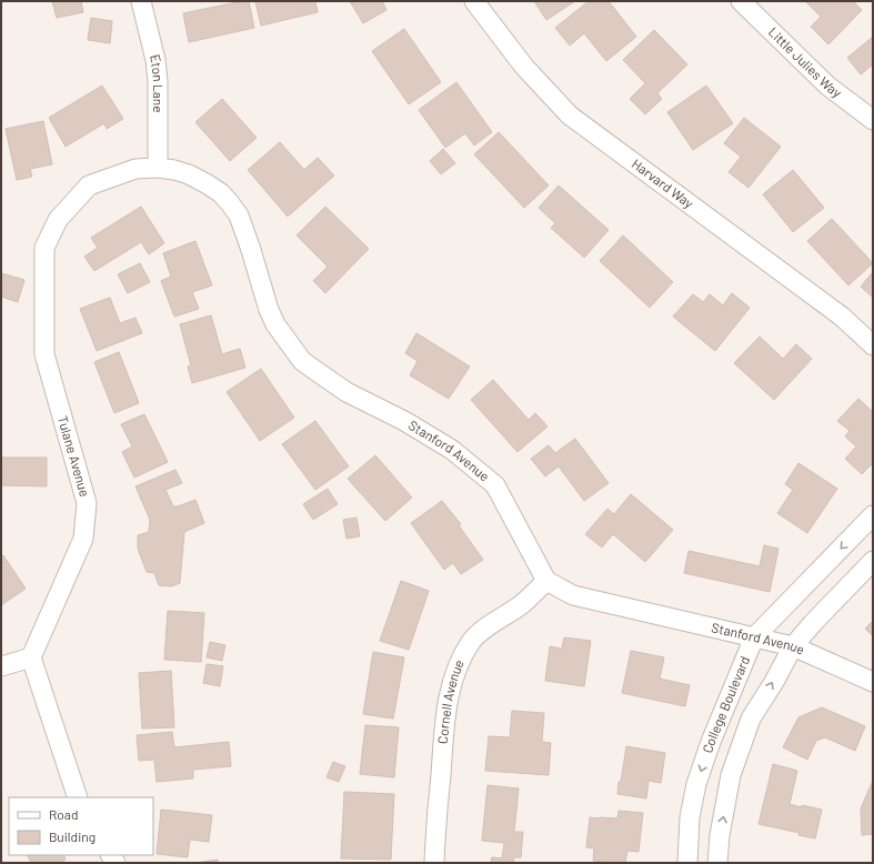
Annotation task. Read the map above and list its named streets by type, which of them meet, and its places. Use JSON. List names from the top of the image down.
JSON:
{
  "streets": {
    "street": [
      "Little Julies Way",
      "Eton Lane",
      "Harvard Way",
      "Stanford Avenue",
      "Tulane Avenue",
      "Cornell Avenue",
      "College Boulevard"
    ]
  },
  "crossings": [
    ["Eton Lane", "Stanford Avenue"],
    ["Eton Lane", "Tulane Avenue"],
    ["Stanford Avenue", "Tulane Avenue"],
    ["Stanford Avenue", "Cornell Avenue"],
    ["Stanford Avenue", "College Boulevard"]
  ],
  "legend": ["Road", "Building"]
}
